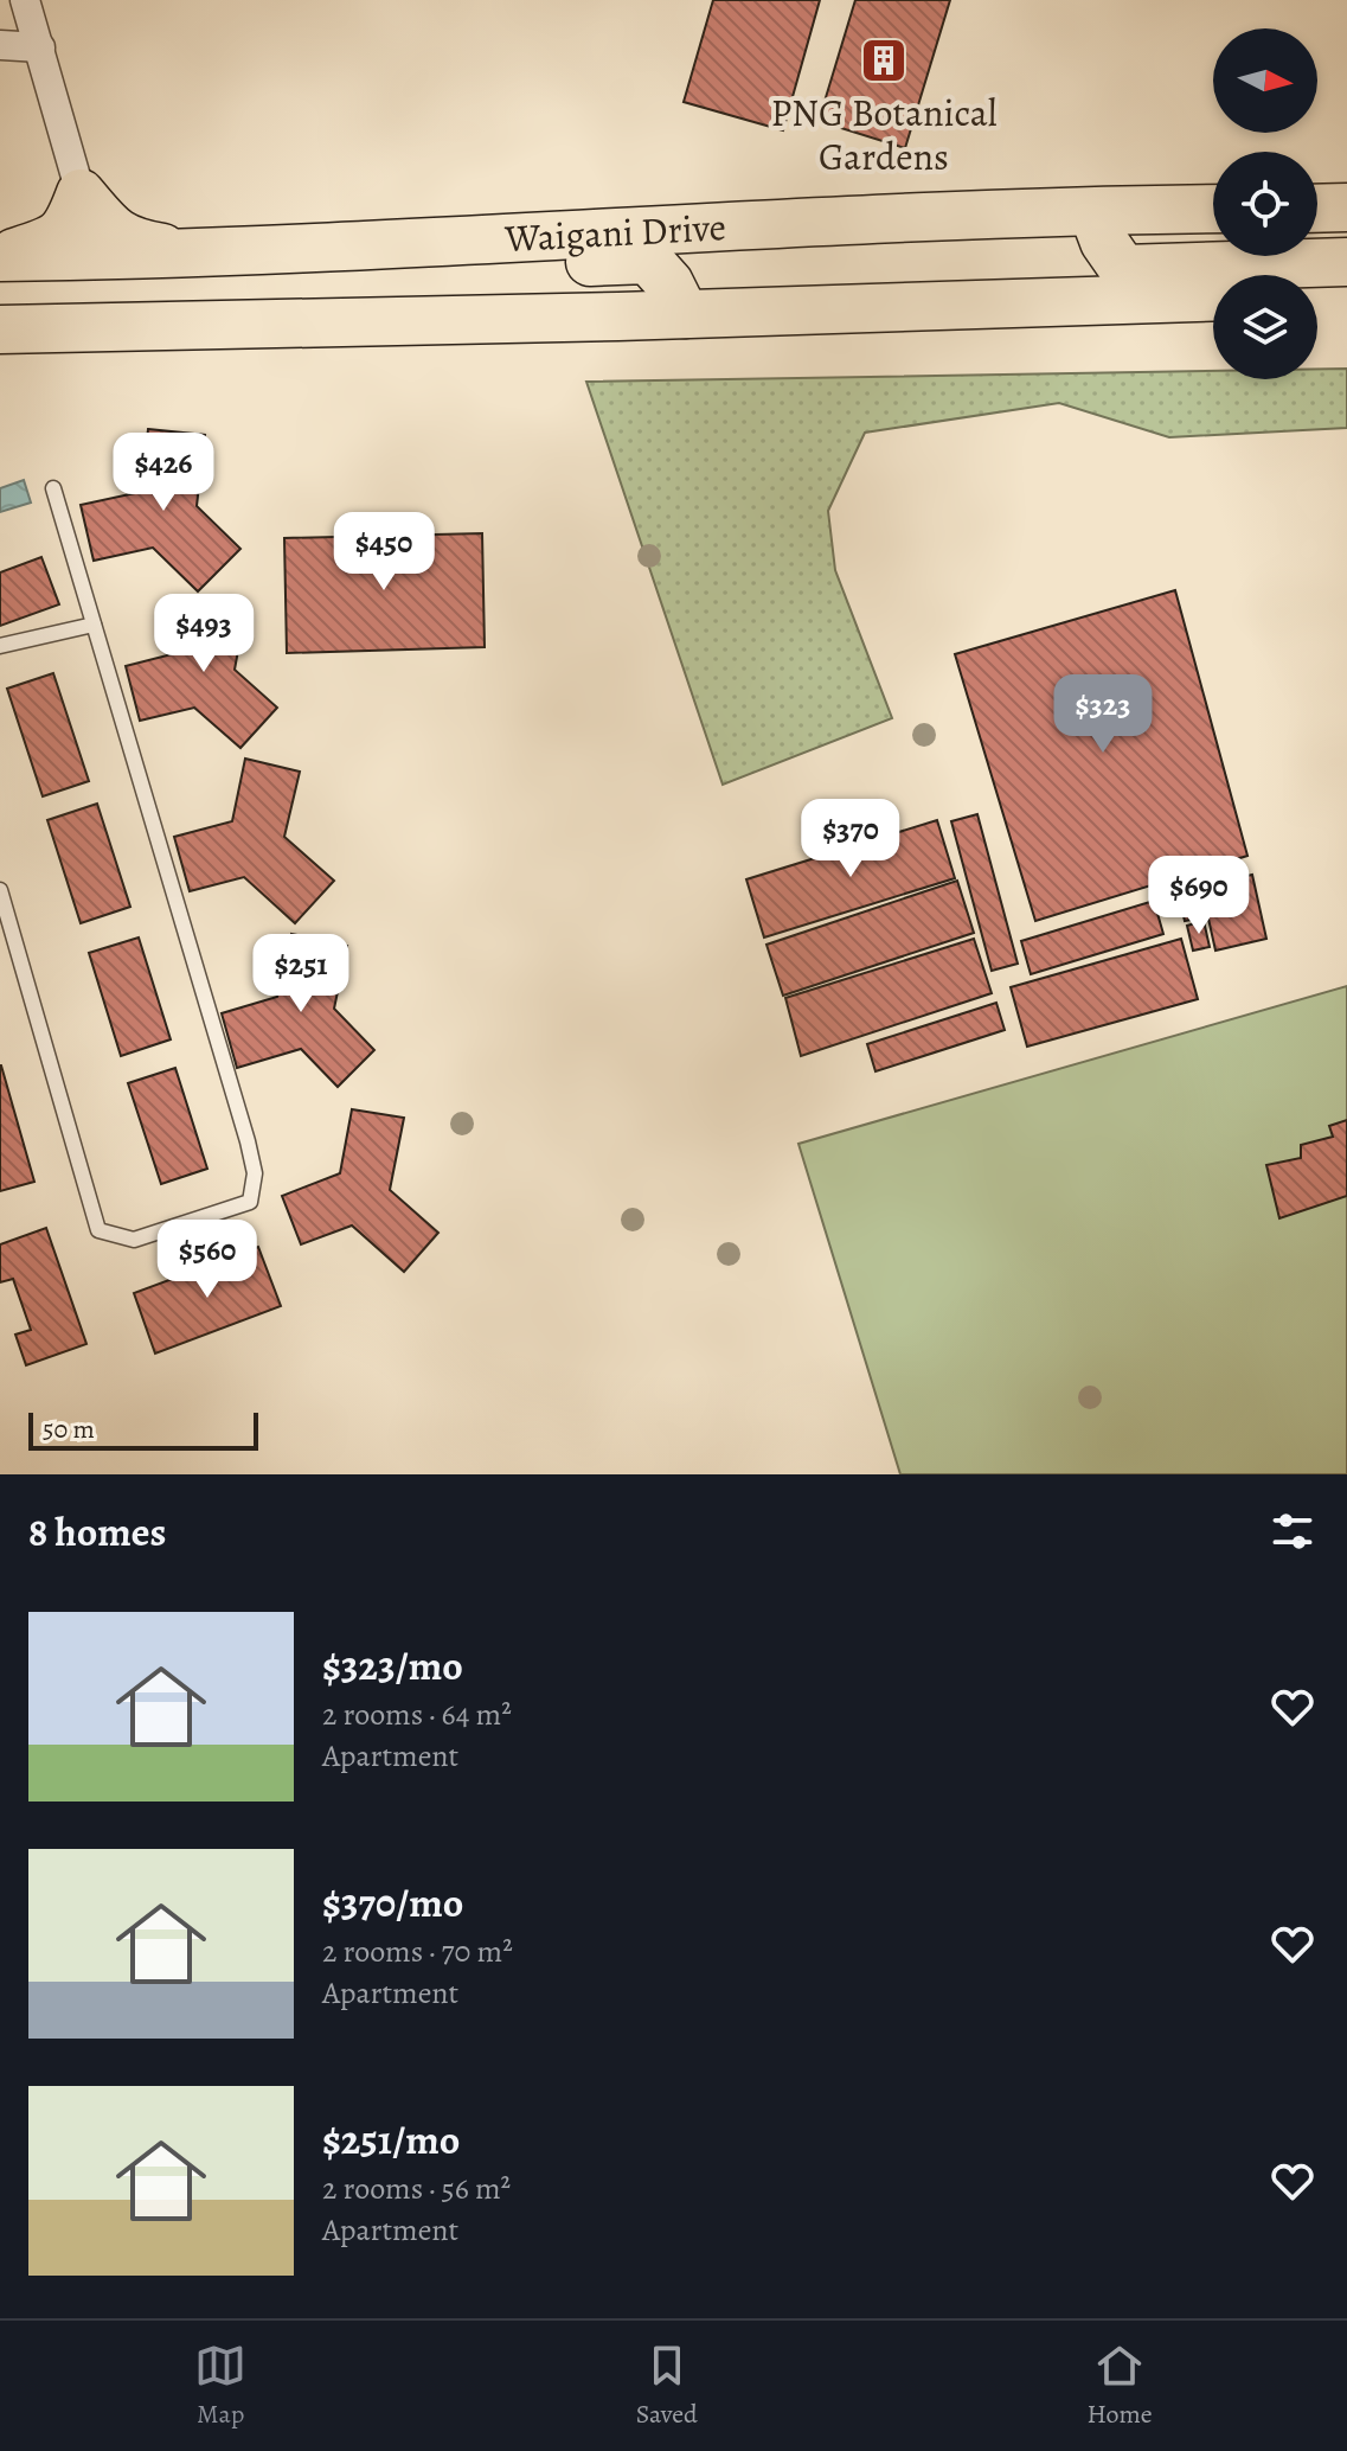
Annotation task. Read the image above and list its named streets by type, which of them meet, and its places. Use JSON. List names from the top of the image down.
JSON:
{
  "streets": {
    "highway": ["Waigani Drive"]
  },
  "places": {
    "building": ["PNG Botanical Gardens"]
  },
  "scale_bar": "50 m",
  "north": "right",
  "page": {
    "price": [
      "$426",
      "$450",
      "$493",
      "$323",
      "$370",
      "$690",
      "$251",
      "$560"
    ],
    "scale": "50 m",
    "heading": "8 homes",
    "list": [
      {
        "name": "$323/mo",
        "note": "2 rooms · 64 m² · Apartment"
      },
      {
        "name": "$370/mo",
        "note": "2 rooms · 70 m² · Apartment"
      },
      {
        "name": "$251/mo",
        "note": "2 rooms · 56 m² · Apartment"
      }
    ],
    "tabs": ["Map", "Saved", "Home"]
  }
}
